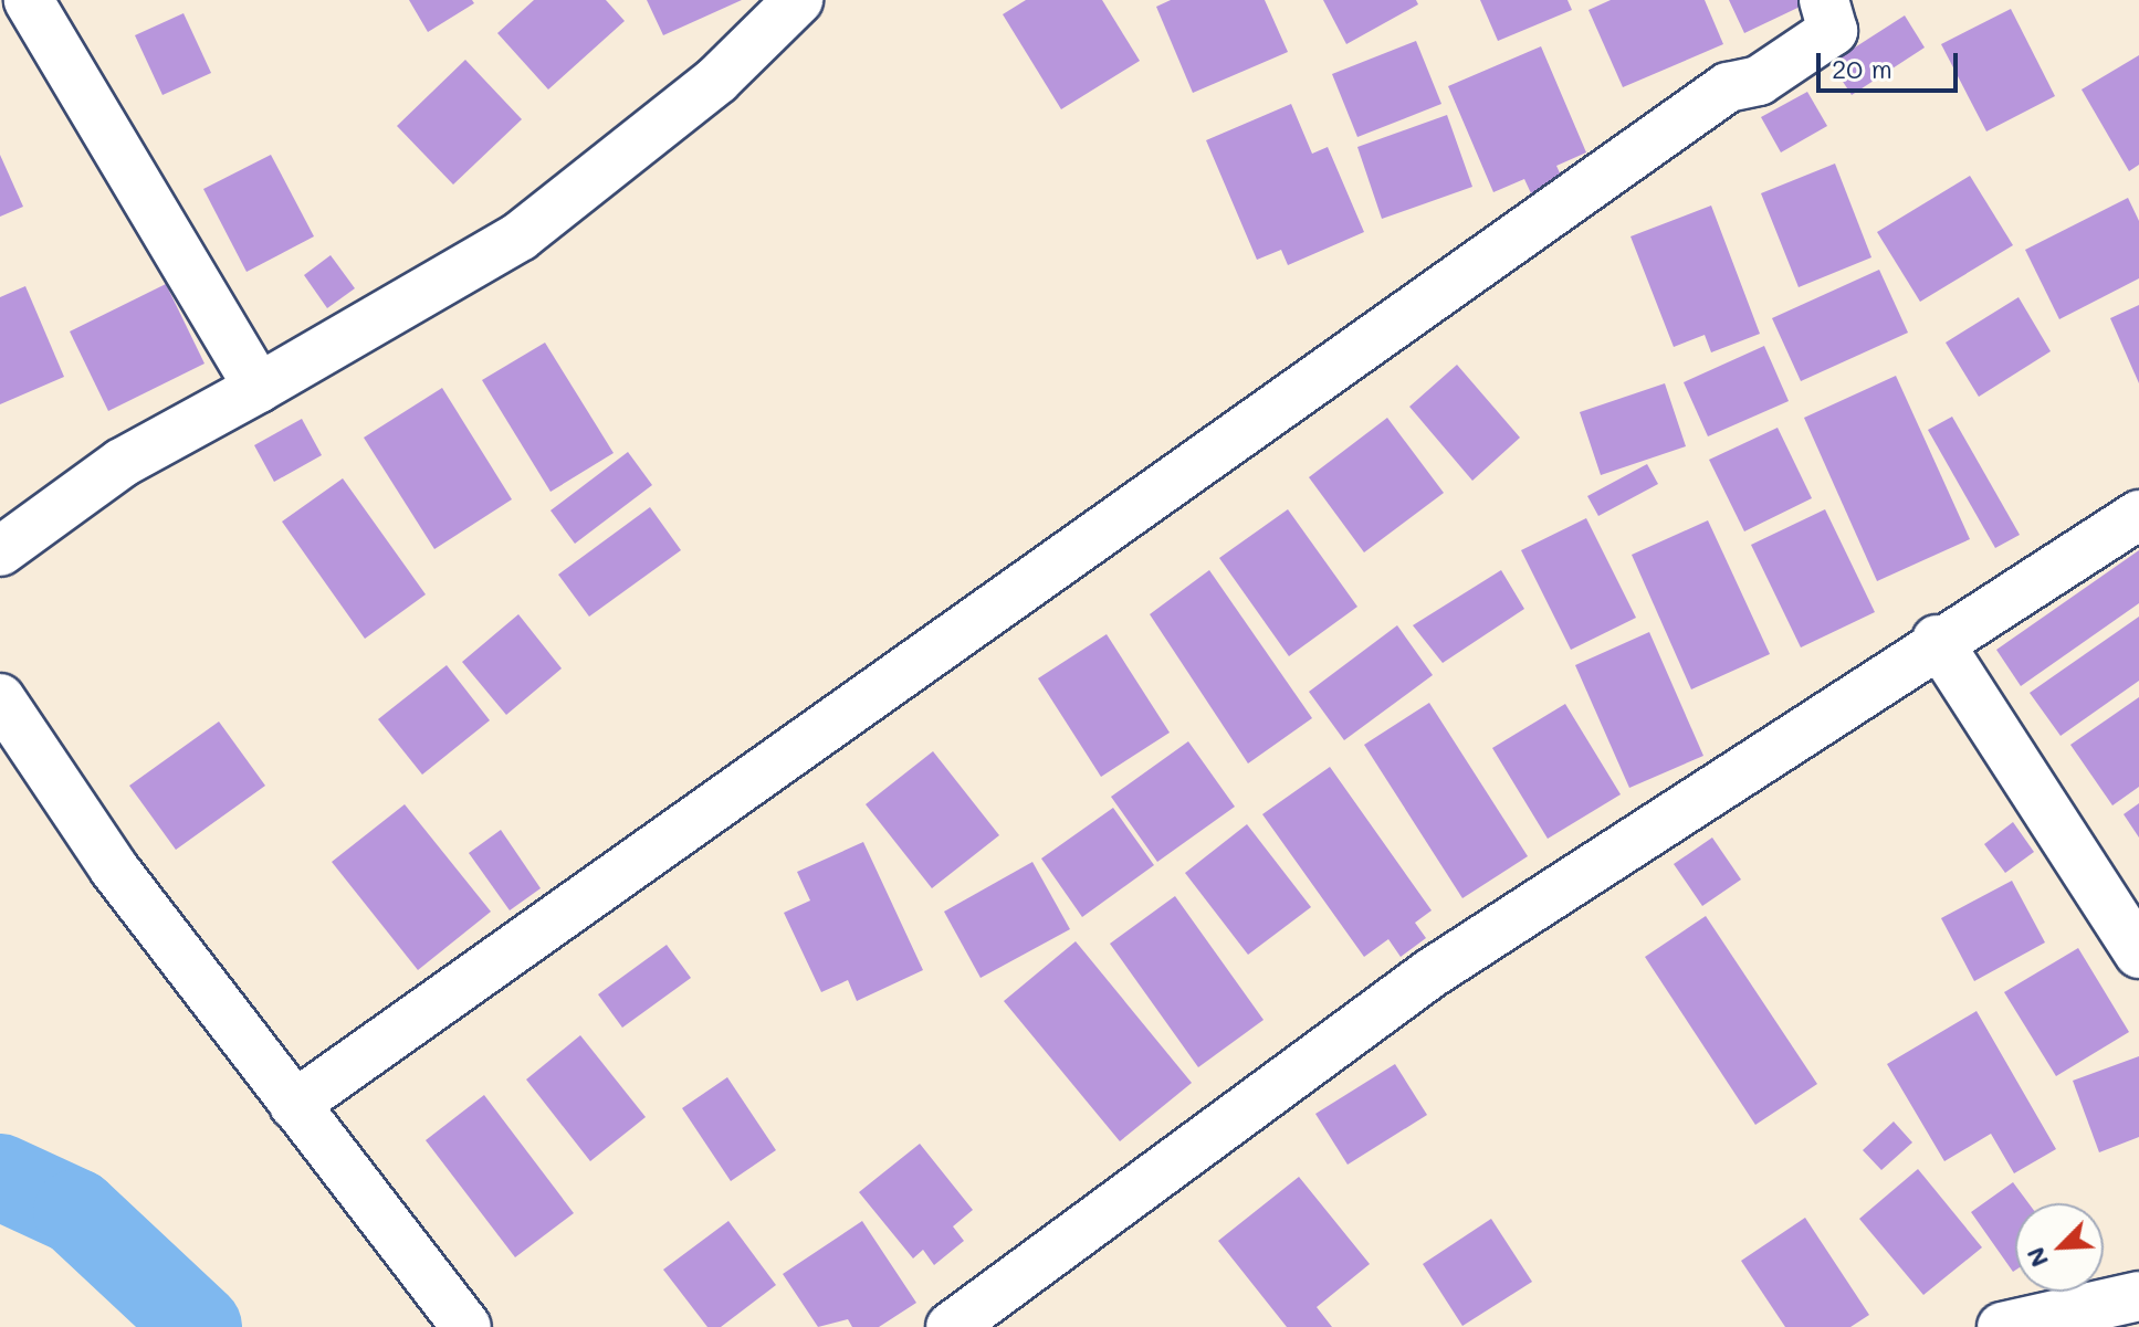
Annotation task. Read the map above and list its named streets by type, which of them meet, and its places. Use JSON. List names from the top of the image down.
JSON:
{
  "scale_bar": "20 m",
  "north": "bottom left"
}
